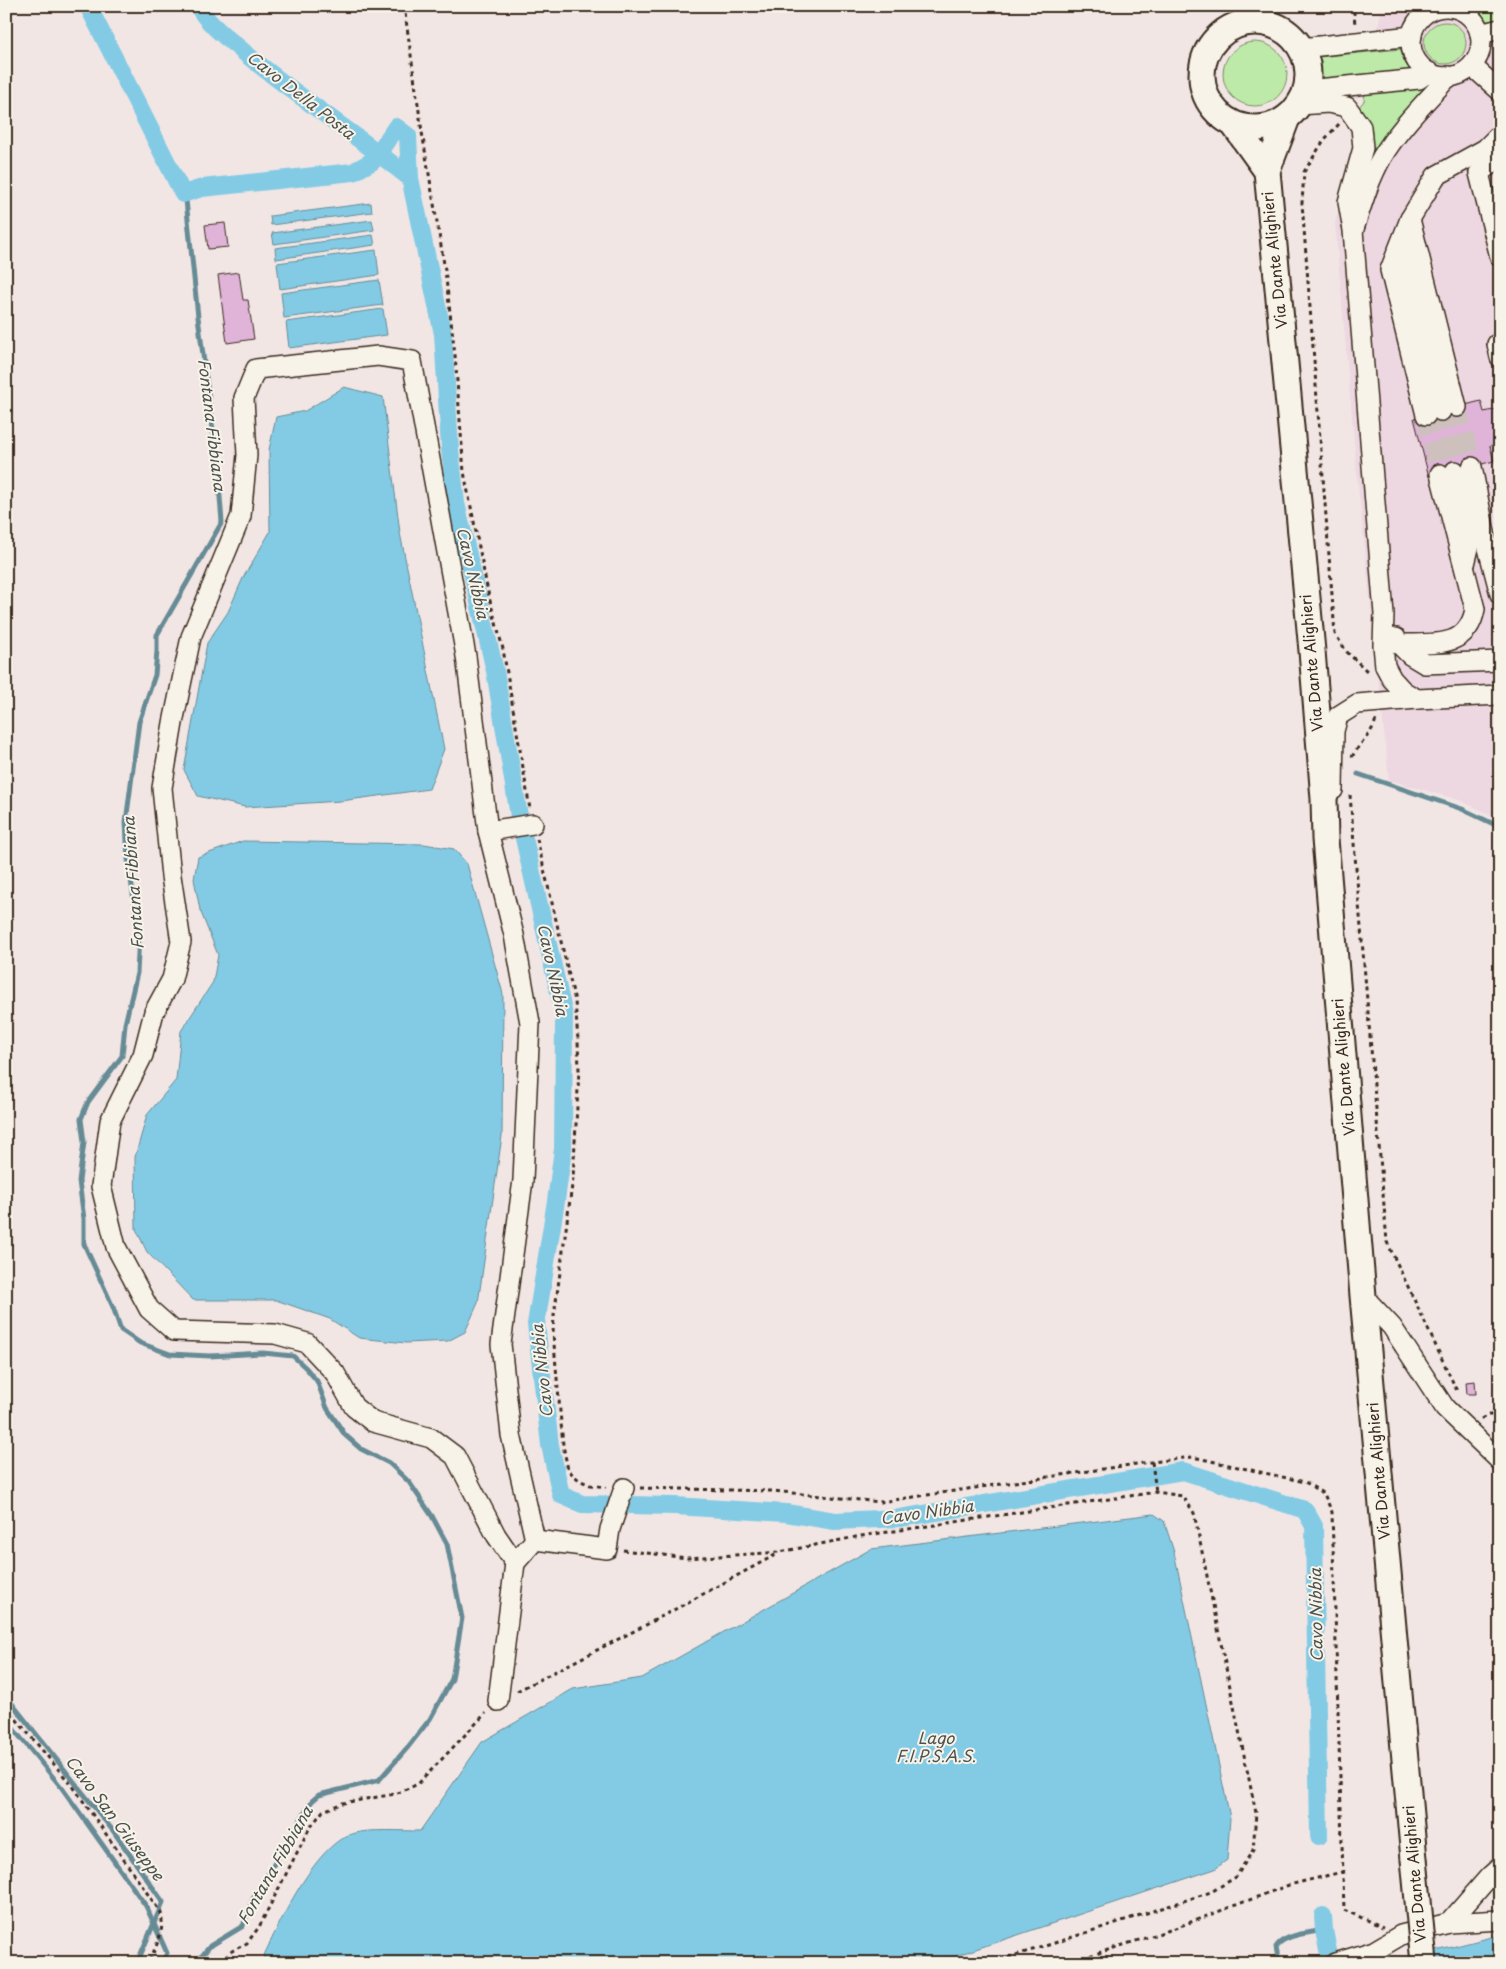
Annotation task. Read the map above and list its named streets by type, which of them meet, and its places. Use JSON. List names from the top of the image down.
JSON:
{
  "streets": {
    "main road": ["Via Dante Alighieri"]
  },
  "water": [
    "Cavo Della Posta",
    "Fontana Fibbiana",
    "Cavo Nibbia",
    "Lago F.I.P.S.A.S.",
    "Cavo San Giuseppe"
  ]
}
